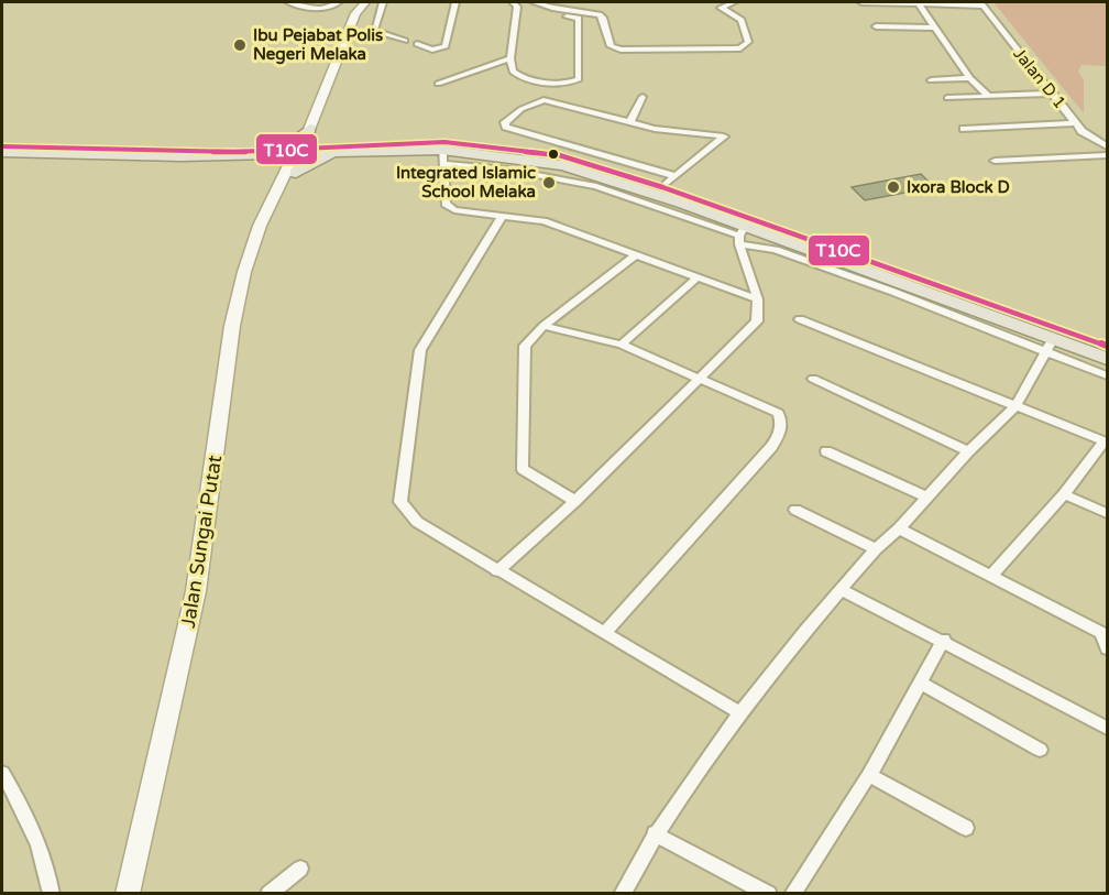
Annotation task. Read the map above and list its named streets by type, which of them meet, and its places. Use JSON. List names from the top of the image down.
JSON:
{
  "streets": {
    "main road": ["Jalan Sungai Putat"],
    "street": ["Jalan D 1"]
  },
  "places": ["Ibu Pejabat Polis Negeri Melaka", "Integrated Islamic School Melaka", "Ixora Block D"],
  "lines": ["transit line T10C"]
}
